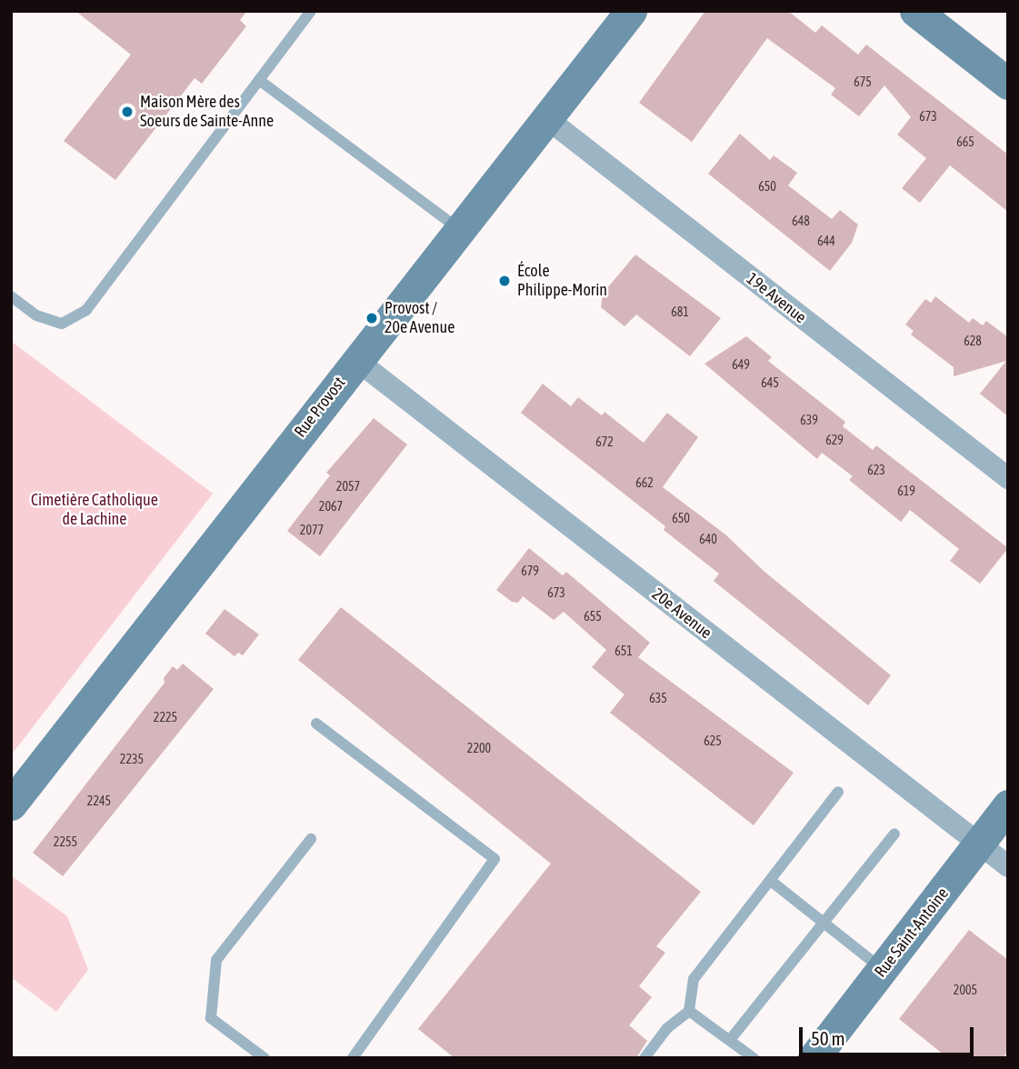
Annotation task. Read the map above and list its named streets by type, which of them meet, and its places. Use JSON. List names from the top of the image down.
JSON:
{
  "streets": {
    "street": [
      "19e Avenue",
      "Rue Provost",
      "20e Avenue",
      "Rue Saint-Antoine"
    ]
  },
  "crossings": [
    ["19e Avenue", "Rue Provost"],
    ["Rue Provost", "20e Avenue"],
    ["20e Avenue", "Rue Saint-Antoine"]
  ],
  "parks": ["Cimetière Catholique de Lachine"],
  "places": ["Maison Mère des Soeurs de Sainte-Anne", "École Philippe-Morin", "Provost / 20e Avenue"],
  "house_numbers": [
    "675",
    "673",
    "665",
    "650",
    "648",
    "644",
    "681",
    "628",
    "649",
    "645",
    "639",
    "629",
    "672",
    "623",
    "662",
    "2057",
    "619",
    "2067",
    "650",
    "2077",
    "640",
    "679",
    "673",
    "655",
    "651",
    "635",
    "2225",
    "625",
    "2200",
    "2235",
    "2245",
    "2255",
    "2005"
  ],
  "scale_bar": "50 m"
}
